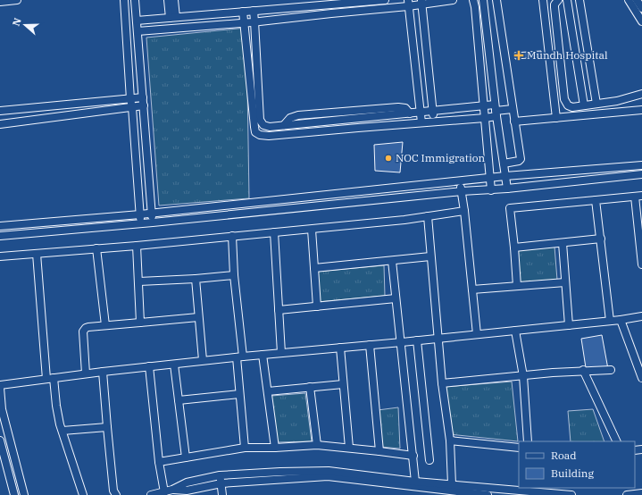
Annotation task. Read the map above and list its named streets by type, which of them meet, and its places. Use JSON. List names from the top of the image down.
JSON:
{
  "places": {
    "health": ["Mundh Hospital"],
    "other": ["NOC Immigration"]
  },
  "legend": ["Road", "Building"],
  "north": "left"
}
